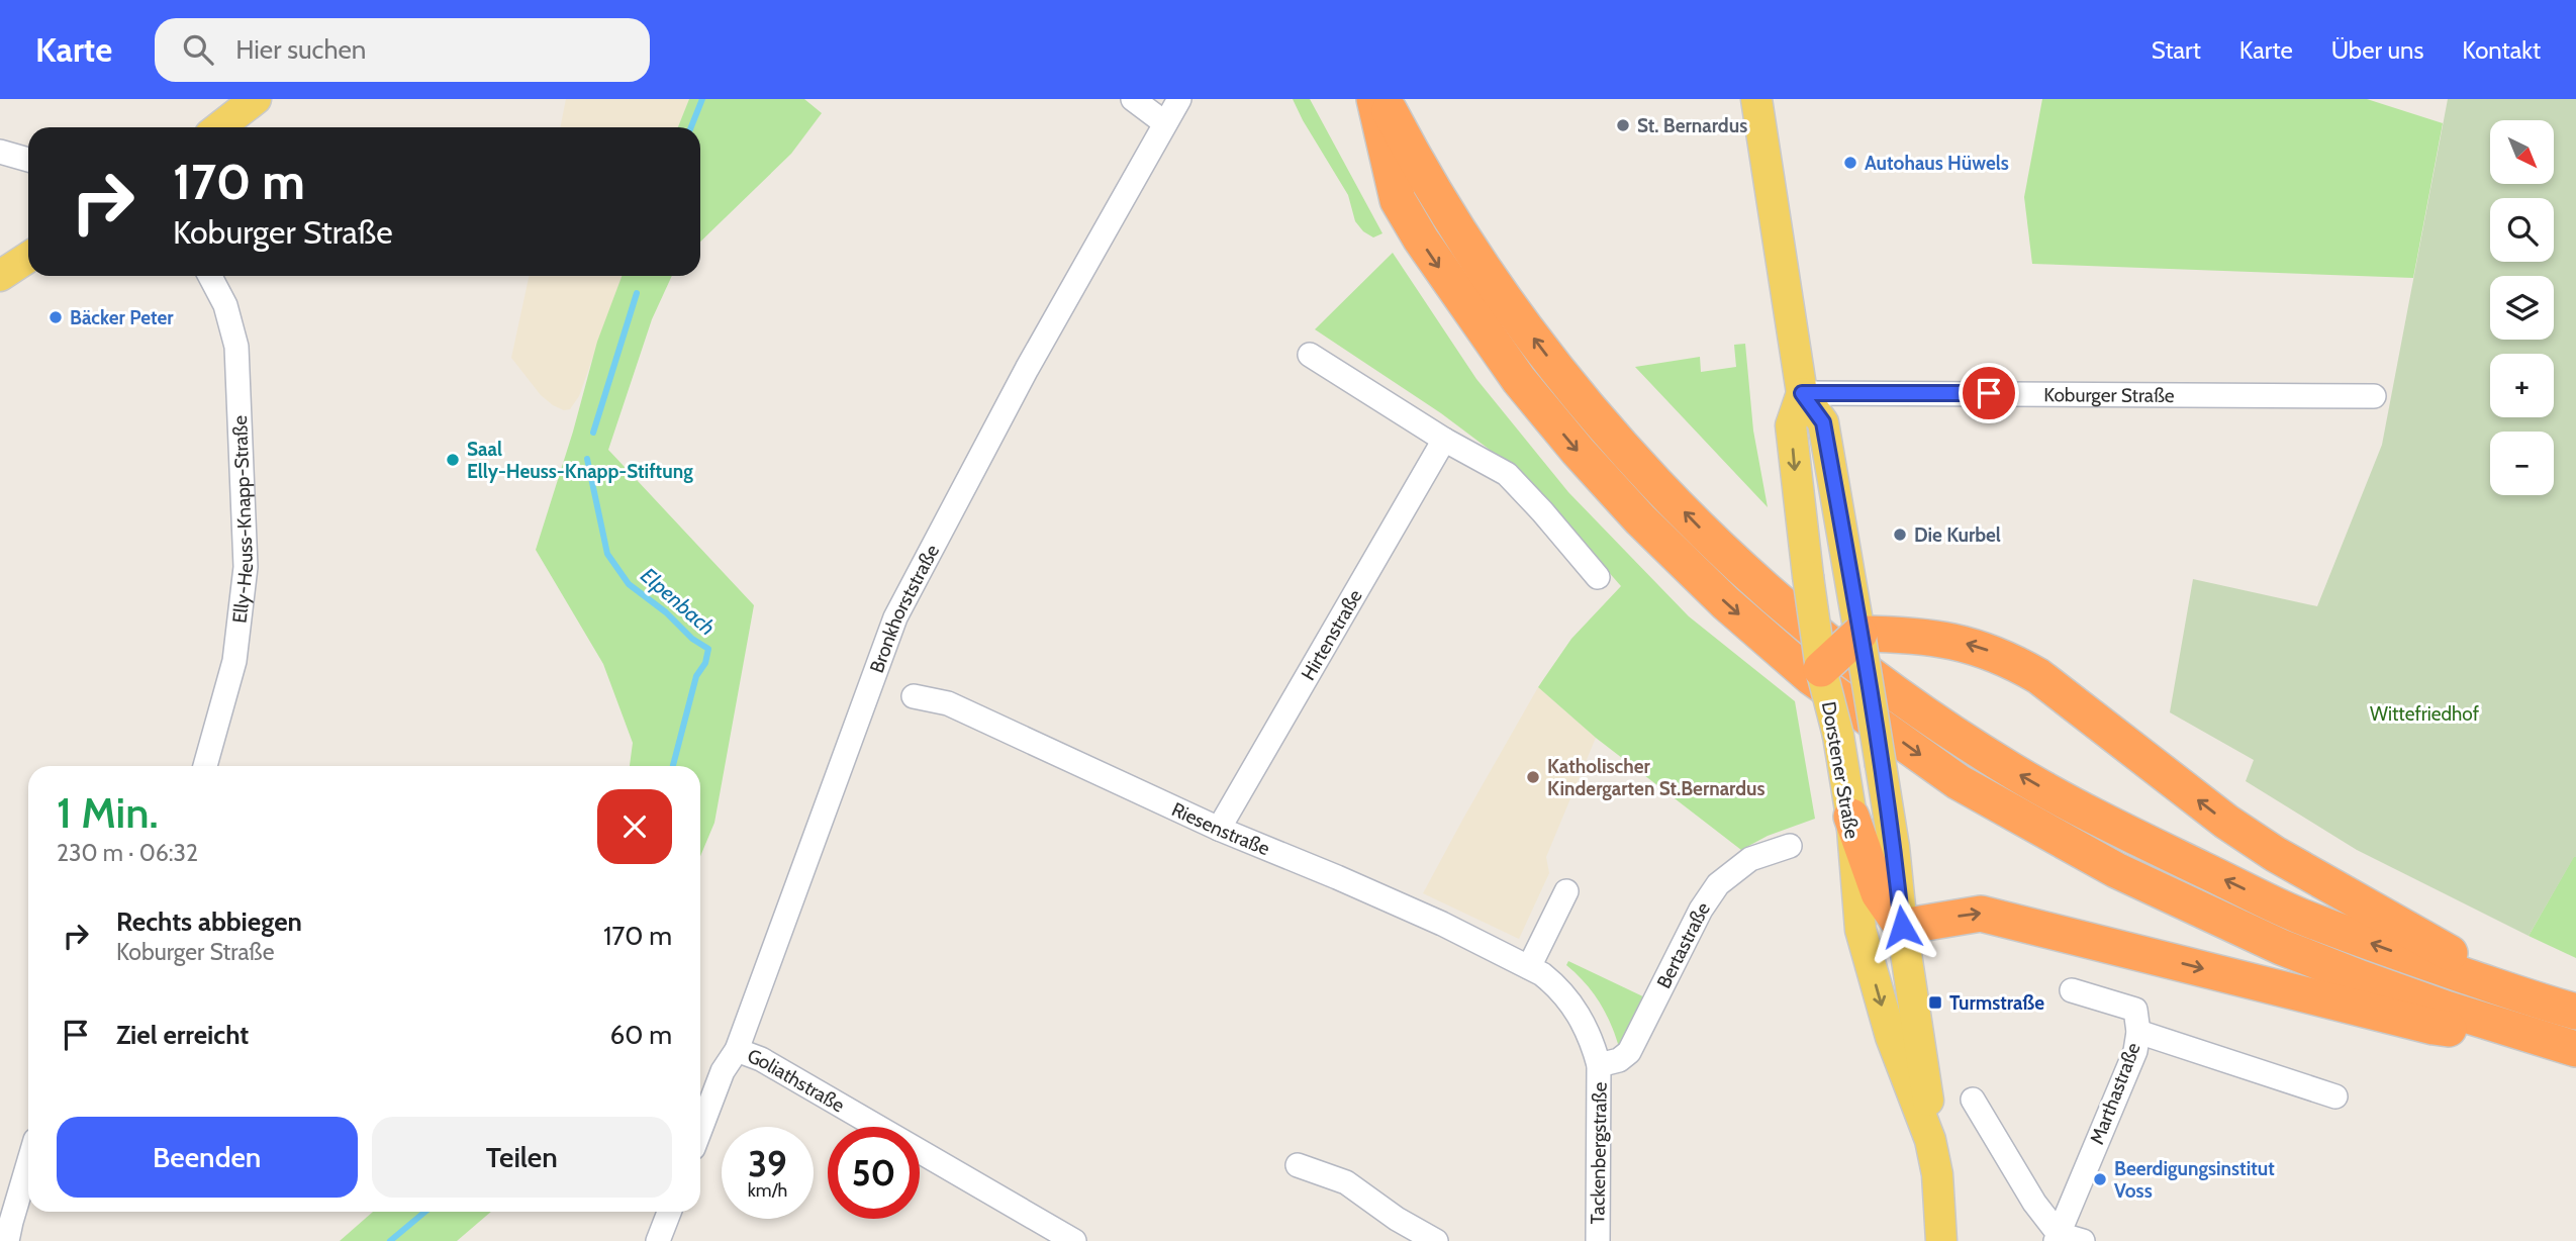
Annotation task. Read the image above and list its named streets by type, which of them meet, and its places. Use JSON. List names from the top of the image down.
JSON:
{
  "streets": {
    "main road": ["Dorstener Straße"],
    "street": [
      "Koburger Straße",
      "Elly-Heuss-Knapp-Straße",
      "Bronkhorststraße",
      "Hirtenstraße",
      "Riesenstraße",
      "Bertastraße",
      "Goliathstraße",
      "Marthastraße",
      "Tackenbergstraße"
    ]
  },
  "crossings": [
    ["Koburger Straße", "Dorstener Straße"],
    ["Bronkhorststraße", "Goliathstraße"],
    ["Hirtenstraße", "Riesenstraße"],
    ["Riesenstraße", "Bertastraße"],
    ["Riesenstraße", "Tackenbergstraße"],
    ["Bertastraße", "Tackenbergstraße"]
  ],
  "water": ["Elpenbach"],
  "parks": ["Wittefriedhof"],
  "places": {
    "other": [
      "St. Bernardus",
      "Autohaus Hüwels",
      "Bäcker Peter",
      "Saal Elly-Heuss-Knapp-Stiftung",
      "Die Kurbel",
      "Katholischer Kindergarten St.Bernardus",
      "Beerdigungsinstitut Voss"
    ],
    "transit": ["Turmstraße"]
  },
  "north": "bottom right",
  "page": {
    "header": "Karte",
    "search": "Hier suchen",
    "nav": [
      "Start",
      "Karte",
      "Über uns",
      "Kontakt"
    ],
    "map_buttons": ["+", "−"],
    "turn": ["170 m", "Koburger Straße"],
    "heading": ["1 Min.", "230 m · 06:32"],
    "list": [
      {
        "name": "Rechts abbiegen",
        "note": "Koburger Straße",
        "value": "170 m"
      },
      {
        "name": "Ziel erreicht",
        "value": "60 m"
      }
    ],
    "buttons": ["Beenden", "Teilen"],
    "speed": "39 km/h",
    "limit": "50"
  }
}
